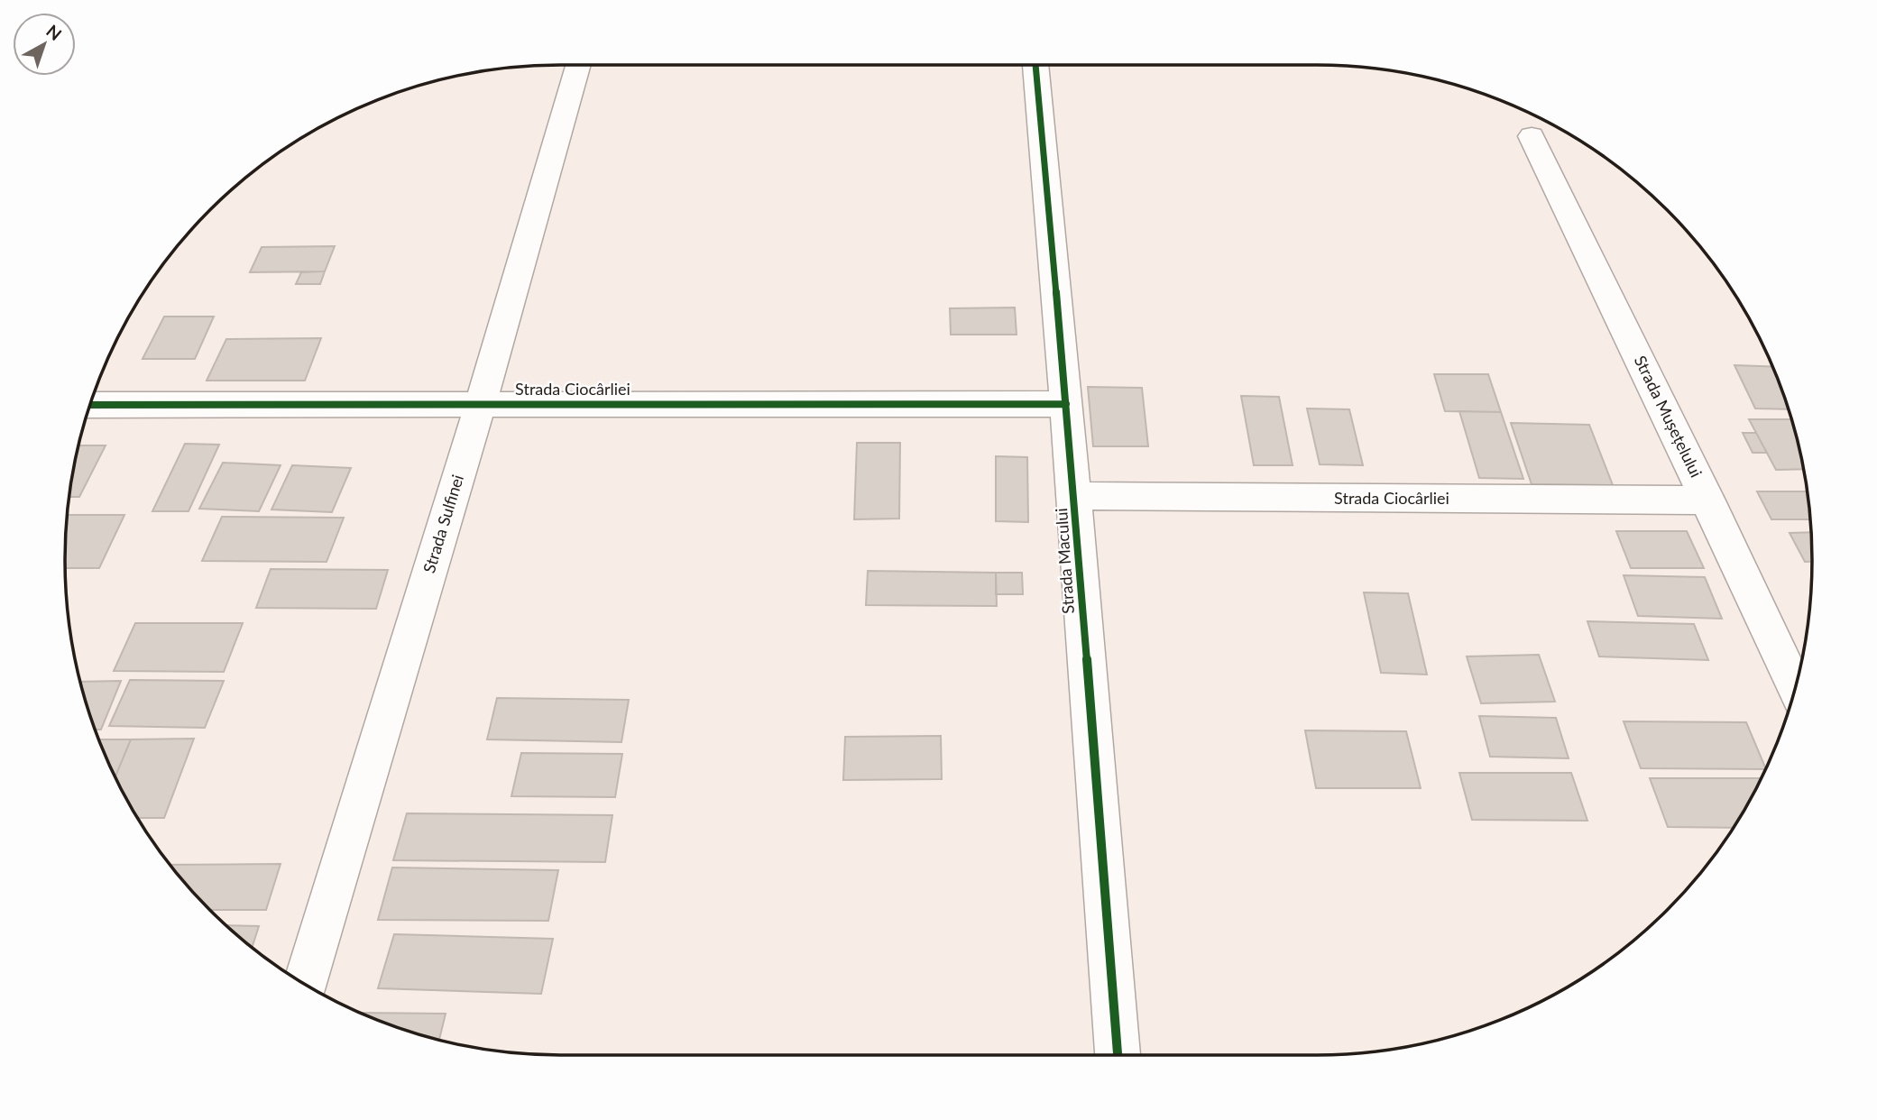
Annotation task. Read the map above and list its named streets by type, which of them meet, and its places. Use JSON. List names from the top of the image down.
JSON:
{
  "streets": {
    "street": [
      "Strada Ciocârliei",
      "Strada Mușețelului",
      "Strada Sulfinei",
      "Strada Macului"
    ]
  },
  "crossings": [
    ["Strada Ciocârliei", "Strada Mușețelului"],
    ["Strada Ciocârliei", "Strada Sulfinei"],
    ["Strada Ciocârliei", "Strada Macului"]
  ],
  "north": "top right"
}
